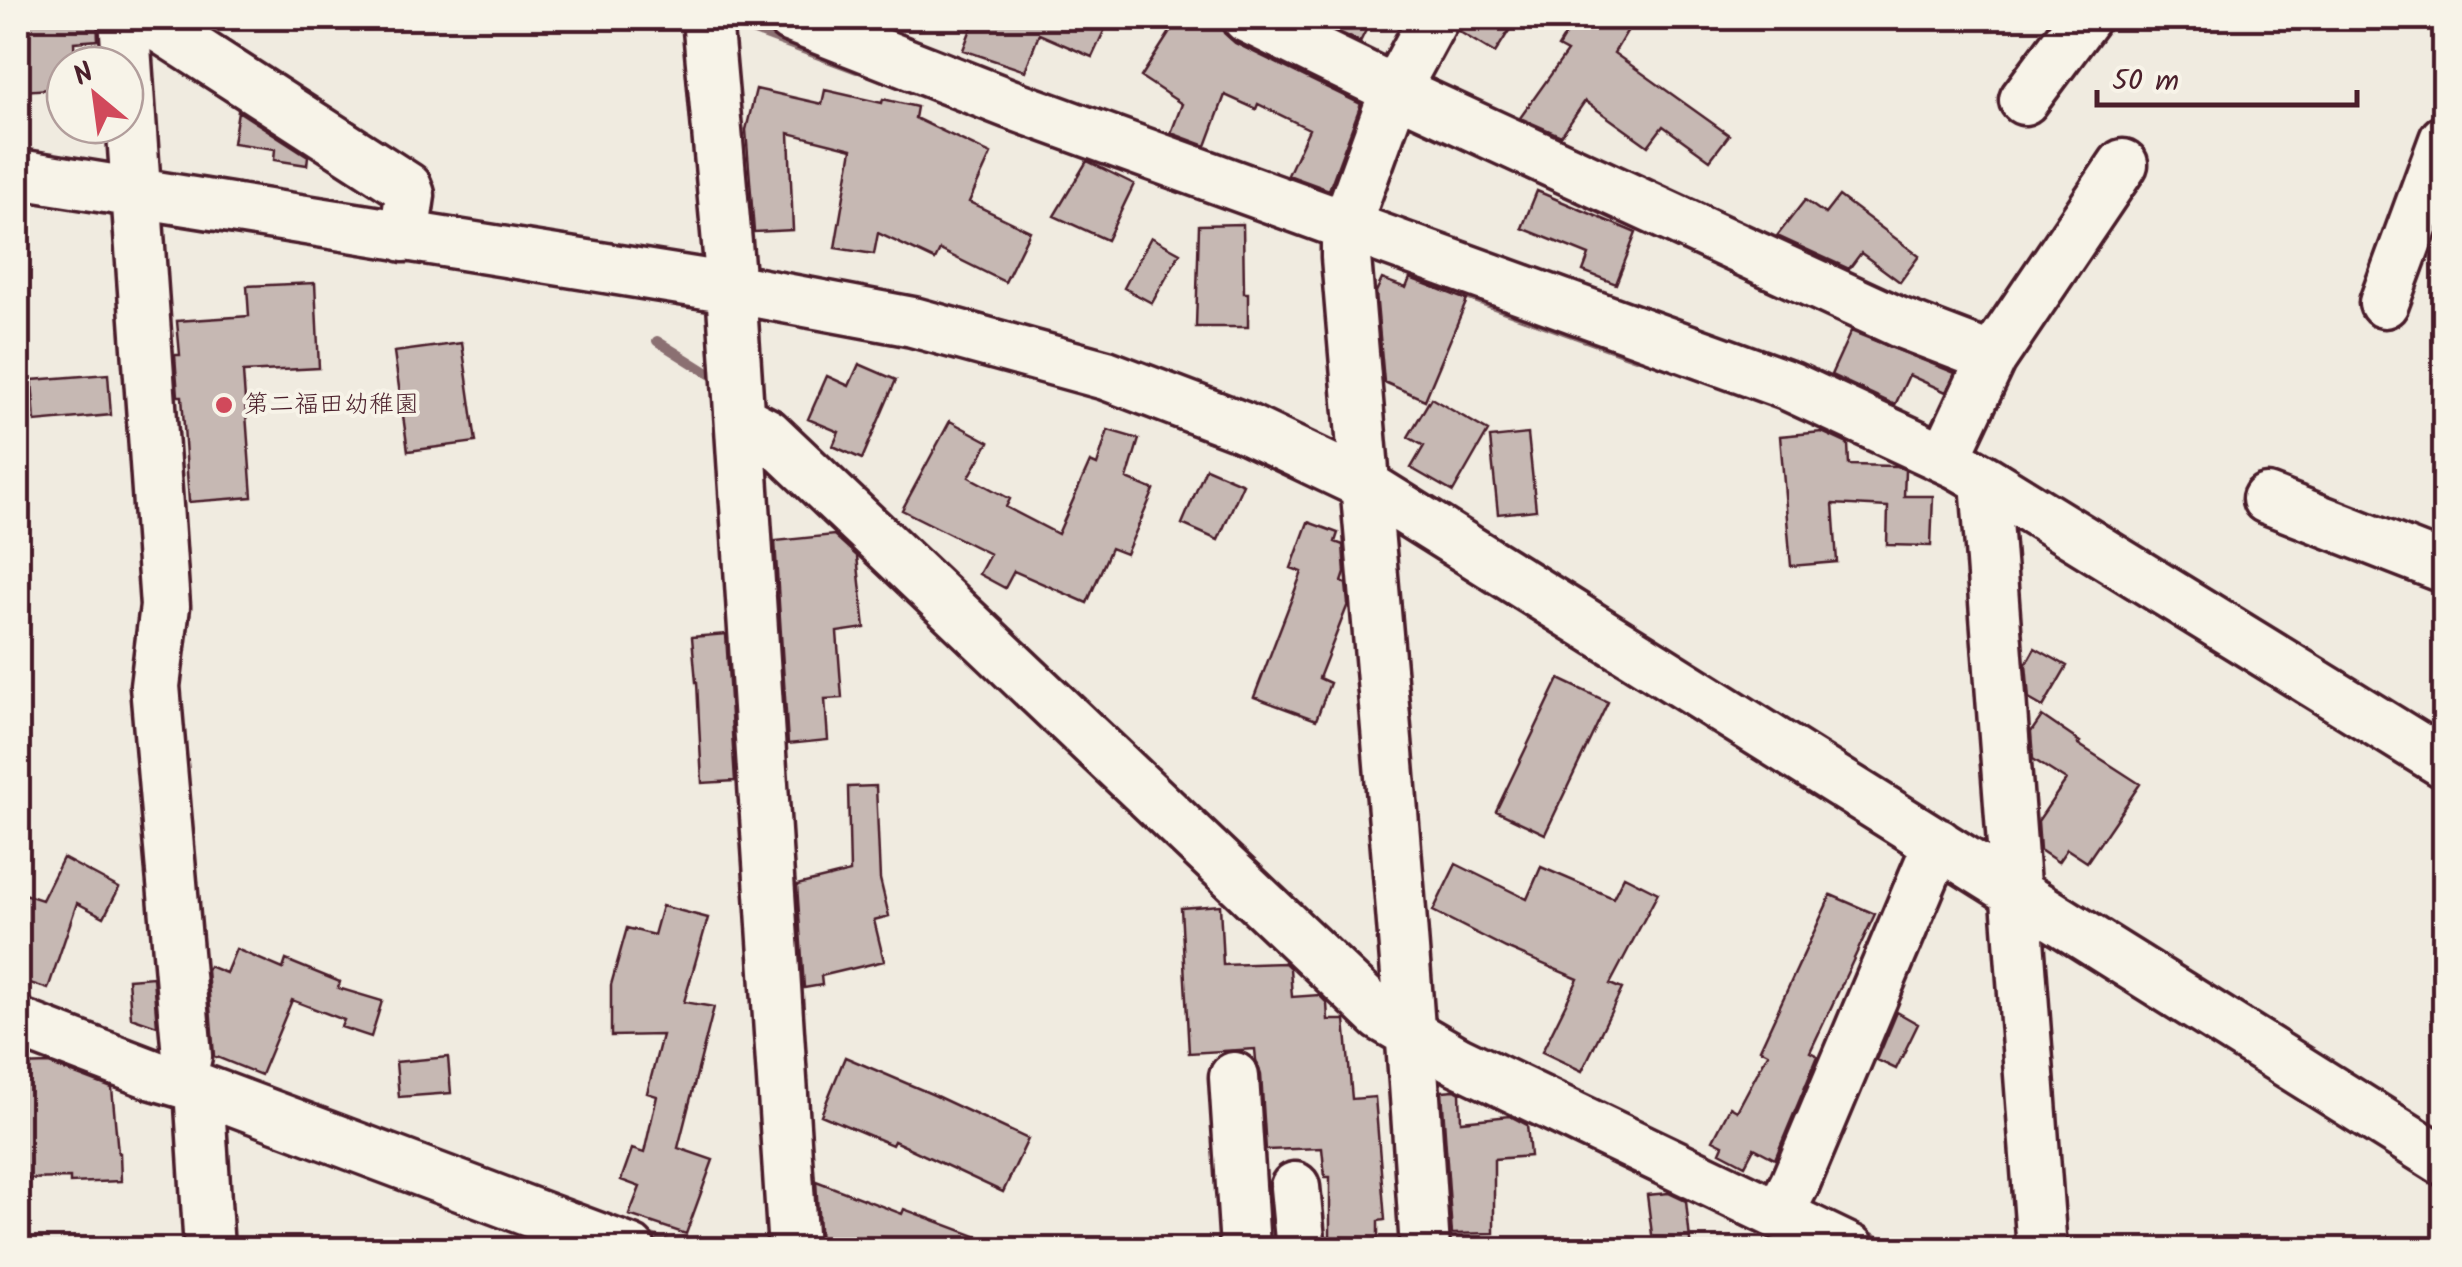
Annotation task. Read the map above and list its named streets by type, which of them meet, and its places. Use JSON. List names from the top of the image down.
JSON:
{
  "places": ["第二福田幼稚園"],
  "scale_bar": "50 m",
  "north": "top left"
}
